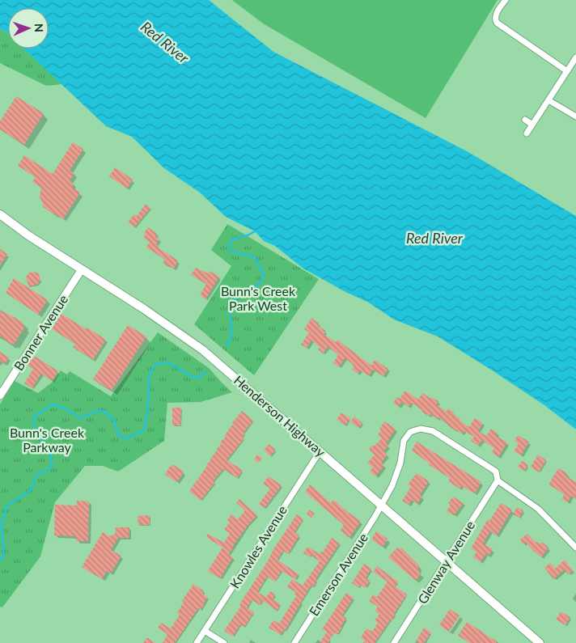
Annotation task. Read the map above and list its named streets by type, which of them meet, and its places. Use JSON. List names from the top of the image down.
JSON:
{
  "streets": {
    "main road": ["Henderson Highway"],
    "street": [
      "Bonner Avenue",
      "Knowles Avenue",
      "Glenway Avenue",
      "Emerson Avenue"
    ]
  },
  "crossings": [
    ["Bonner Avenue", "Henderson Highway"],
    ["Henderson Highway", "Knowles Avenue"],
    ["Henderson Highway", "Glenway Avenue"],
    ["Henderson Highway", "Emerson Avenue"],
    ["Glenway Avenue", "Emerson Avenue"]
  ],
  "water": ["Red River"],
  "parks": ["Bunn's Creek Park West", "Bunn's Creek Parkway"],
  "north": "right"
}
